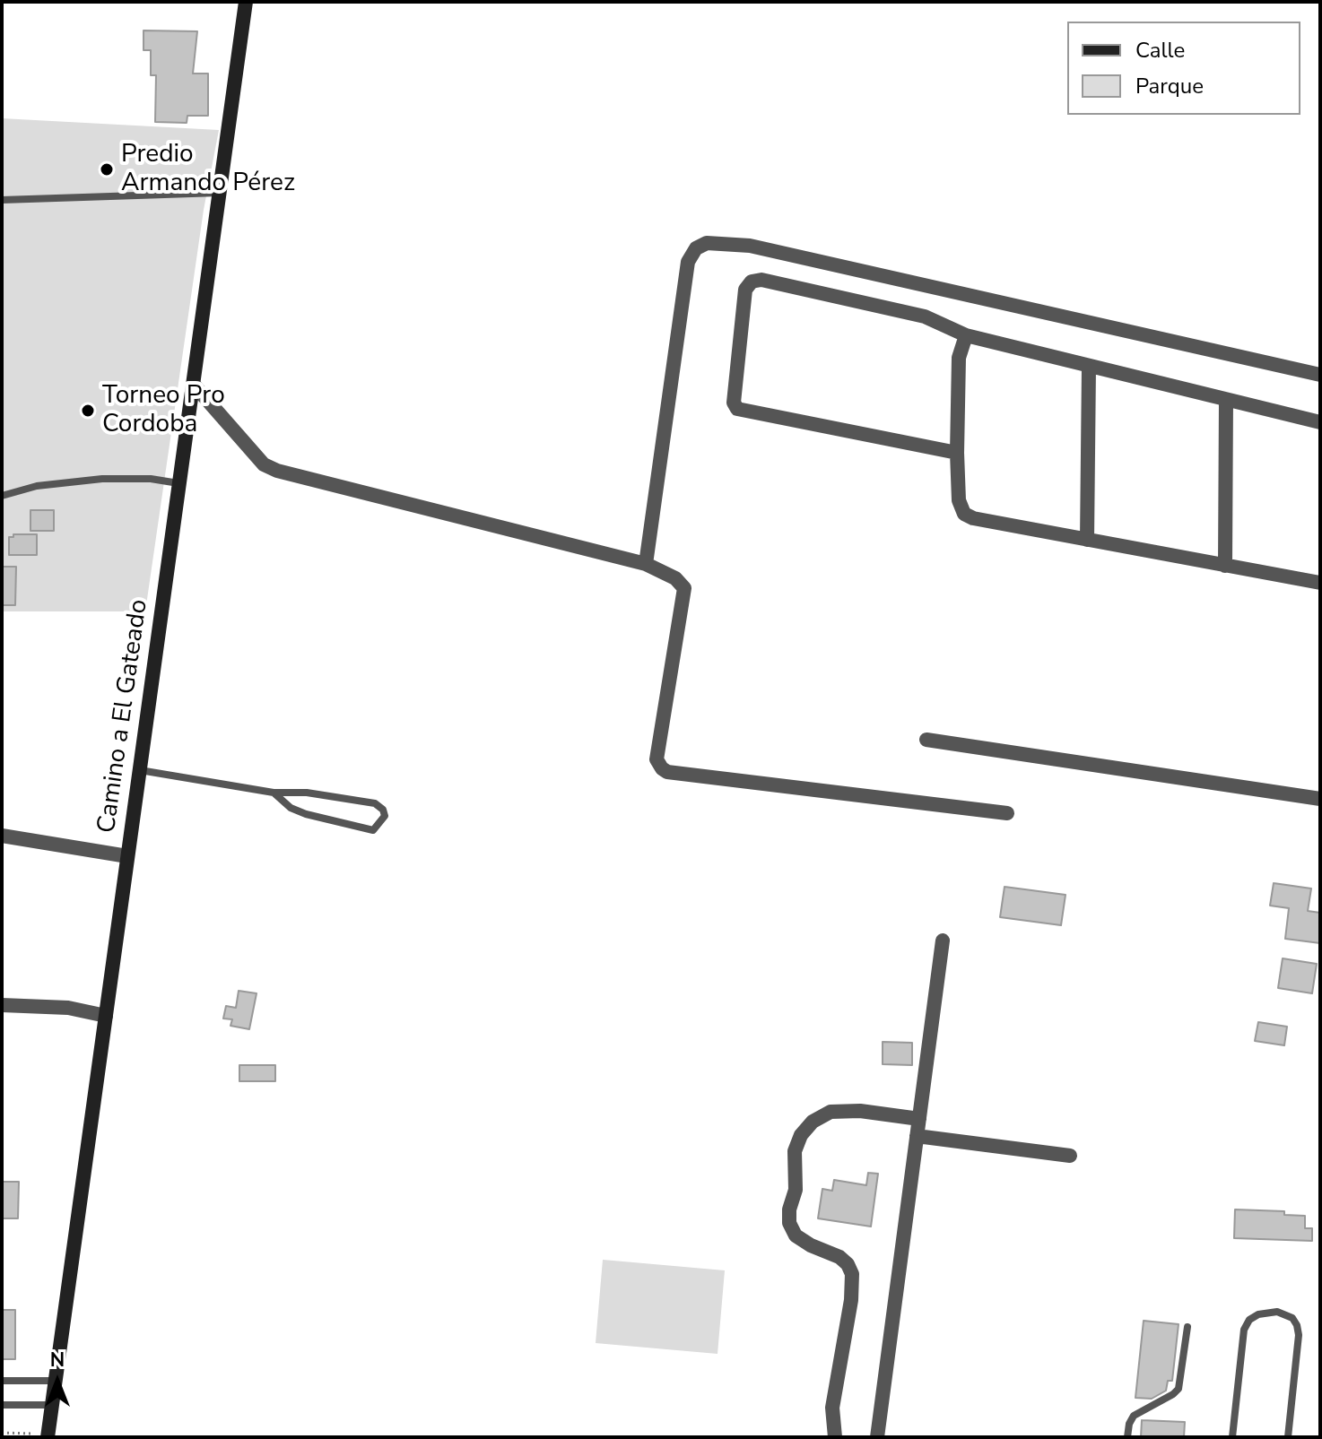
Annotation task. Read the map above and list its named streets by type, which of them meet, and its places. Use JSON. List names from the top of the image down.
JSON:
{
  "streets": {
    "street": ["Camino a El Gateado"]
  },
  "places": ["Predio Armando Pérez", "Torneo Pro Cordoba"],
  "legend": ["Calle", "Parque"],
  "north": "top"
}
